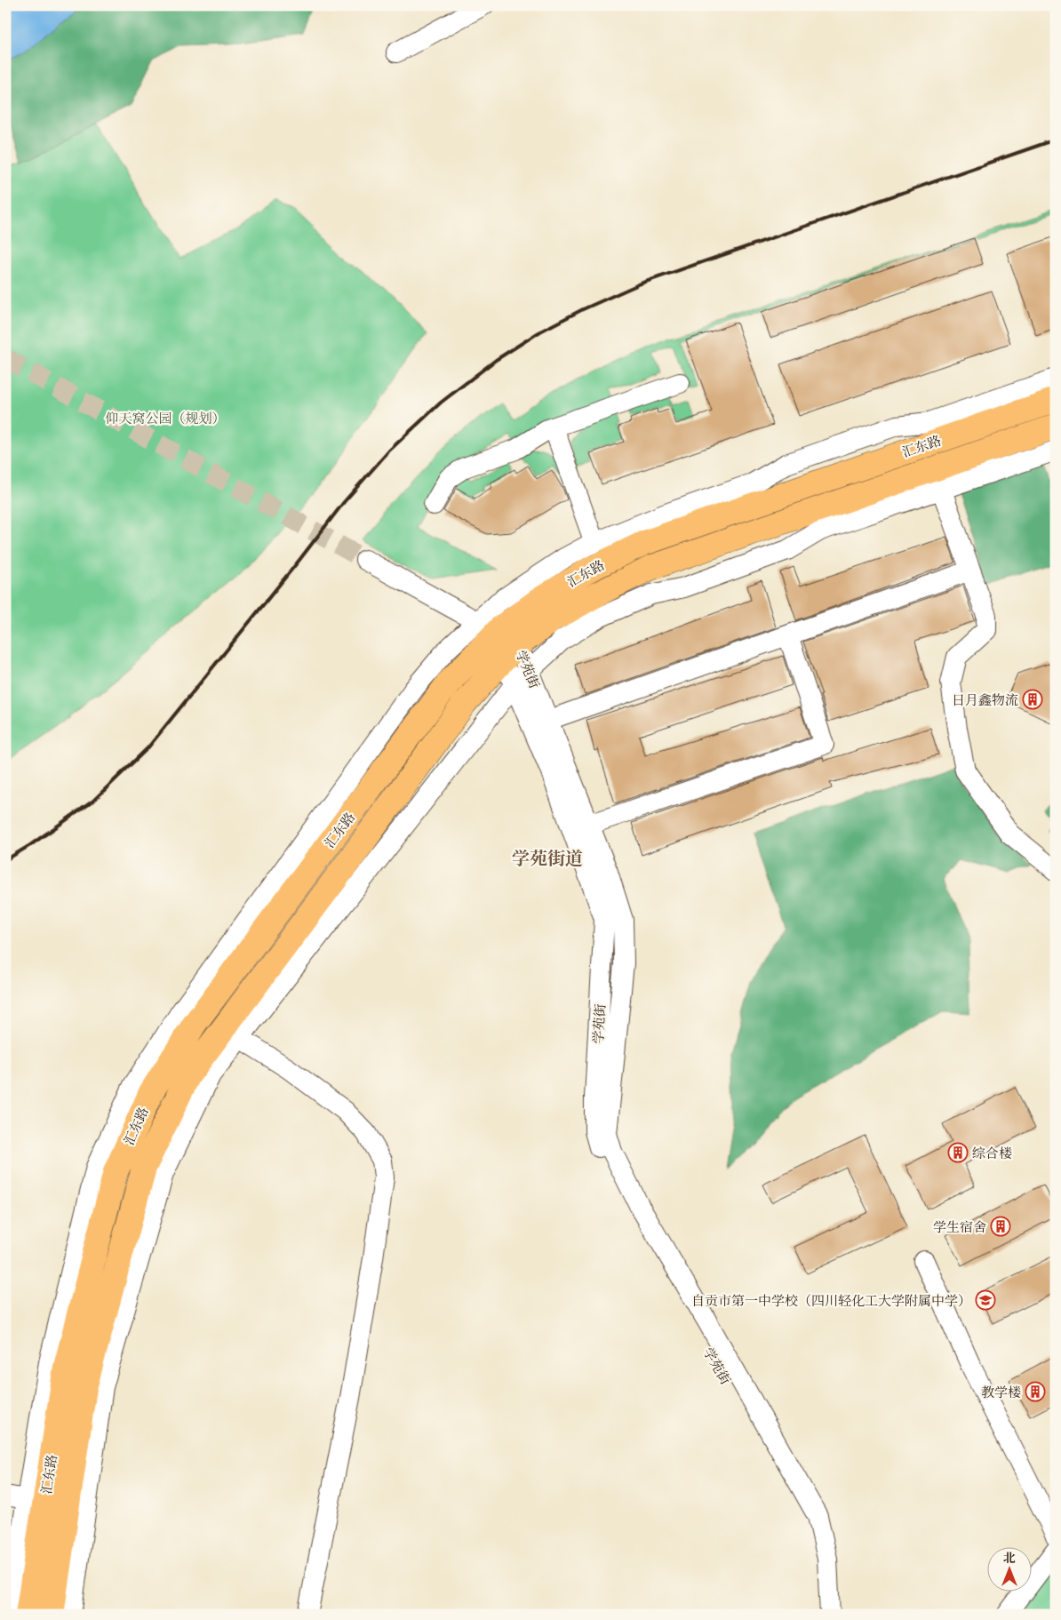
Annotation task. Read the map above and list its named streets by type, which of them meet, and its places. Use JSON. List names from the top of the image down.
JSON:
{
  "streets": {
    "main road": ["汇东路"],
    "street": ["学苑街"]
  },
  "crossings": [
    ["汇东路", "学苑街"]
  ],
  "districts": ["学苑街道"],
  "parks": ["仰天窝公园（规划）"],
  "places": {
    "building": [
      "日月鑫物流",
      "综合楼",
      "学生宿舍",
      "教学楼"
    ],
    "school or university": ["自贡市第一中学校（四川轻化工大学附属中学）"]
  },
  "north": "top"
}
